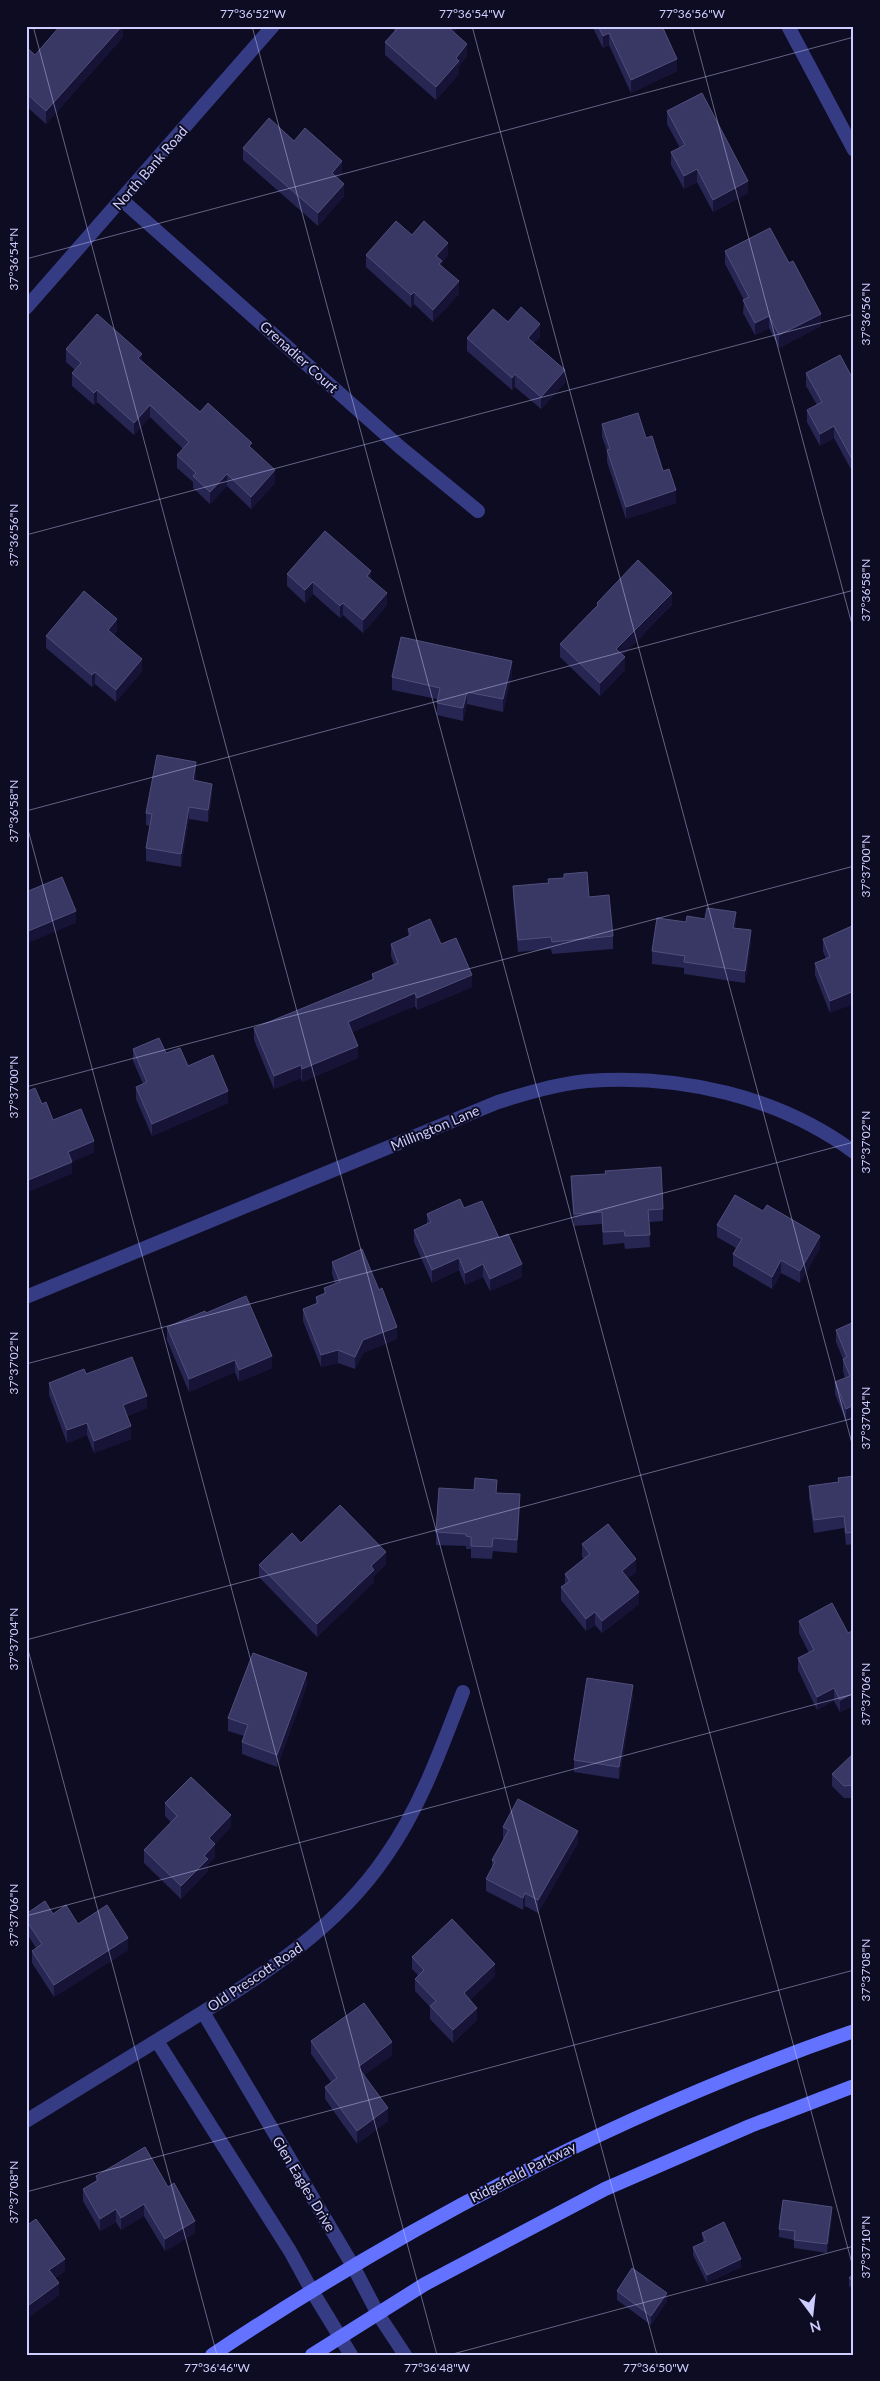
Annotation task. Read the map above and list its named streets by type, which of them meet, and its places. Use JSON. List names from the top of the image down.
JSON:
{
  "streets": {
    "main road": ["Ridgefield Parkway"],
    "street": [
      "North Bank Road",
      "Grenadier Court",
      "Millington Lane",
      "Old Prescott Road",
      "Glen Eagles Drive"
    ]
  },
  "crossings": [
    ["North Bank Road", "Grenadier Court"],
    ["Old Prescott Road", "Glen Eagles Drive"],
    ["Ridgefield Parkway", "Glen Eagles Drive"]
  ],
  "north": "bottom",
  "coordinates": [
    "77°36'52\"W",
    "77°36'54\"W",
    "77°36'56\"W",
    "37°36'54\"N",
    "37°36'56\"N",
    "37°36'58\"N",
    "37°37'00\"N",
    "37°37'02\"N",
    "37°37'04\"N",
    "37°37'06\"N",
    "37°37'08\"N",
    "37°37'10\"N",
    "77°36'46\"W",
    "77°36'48\"W",
    "77°36'50\"W"
  ]
}
